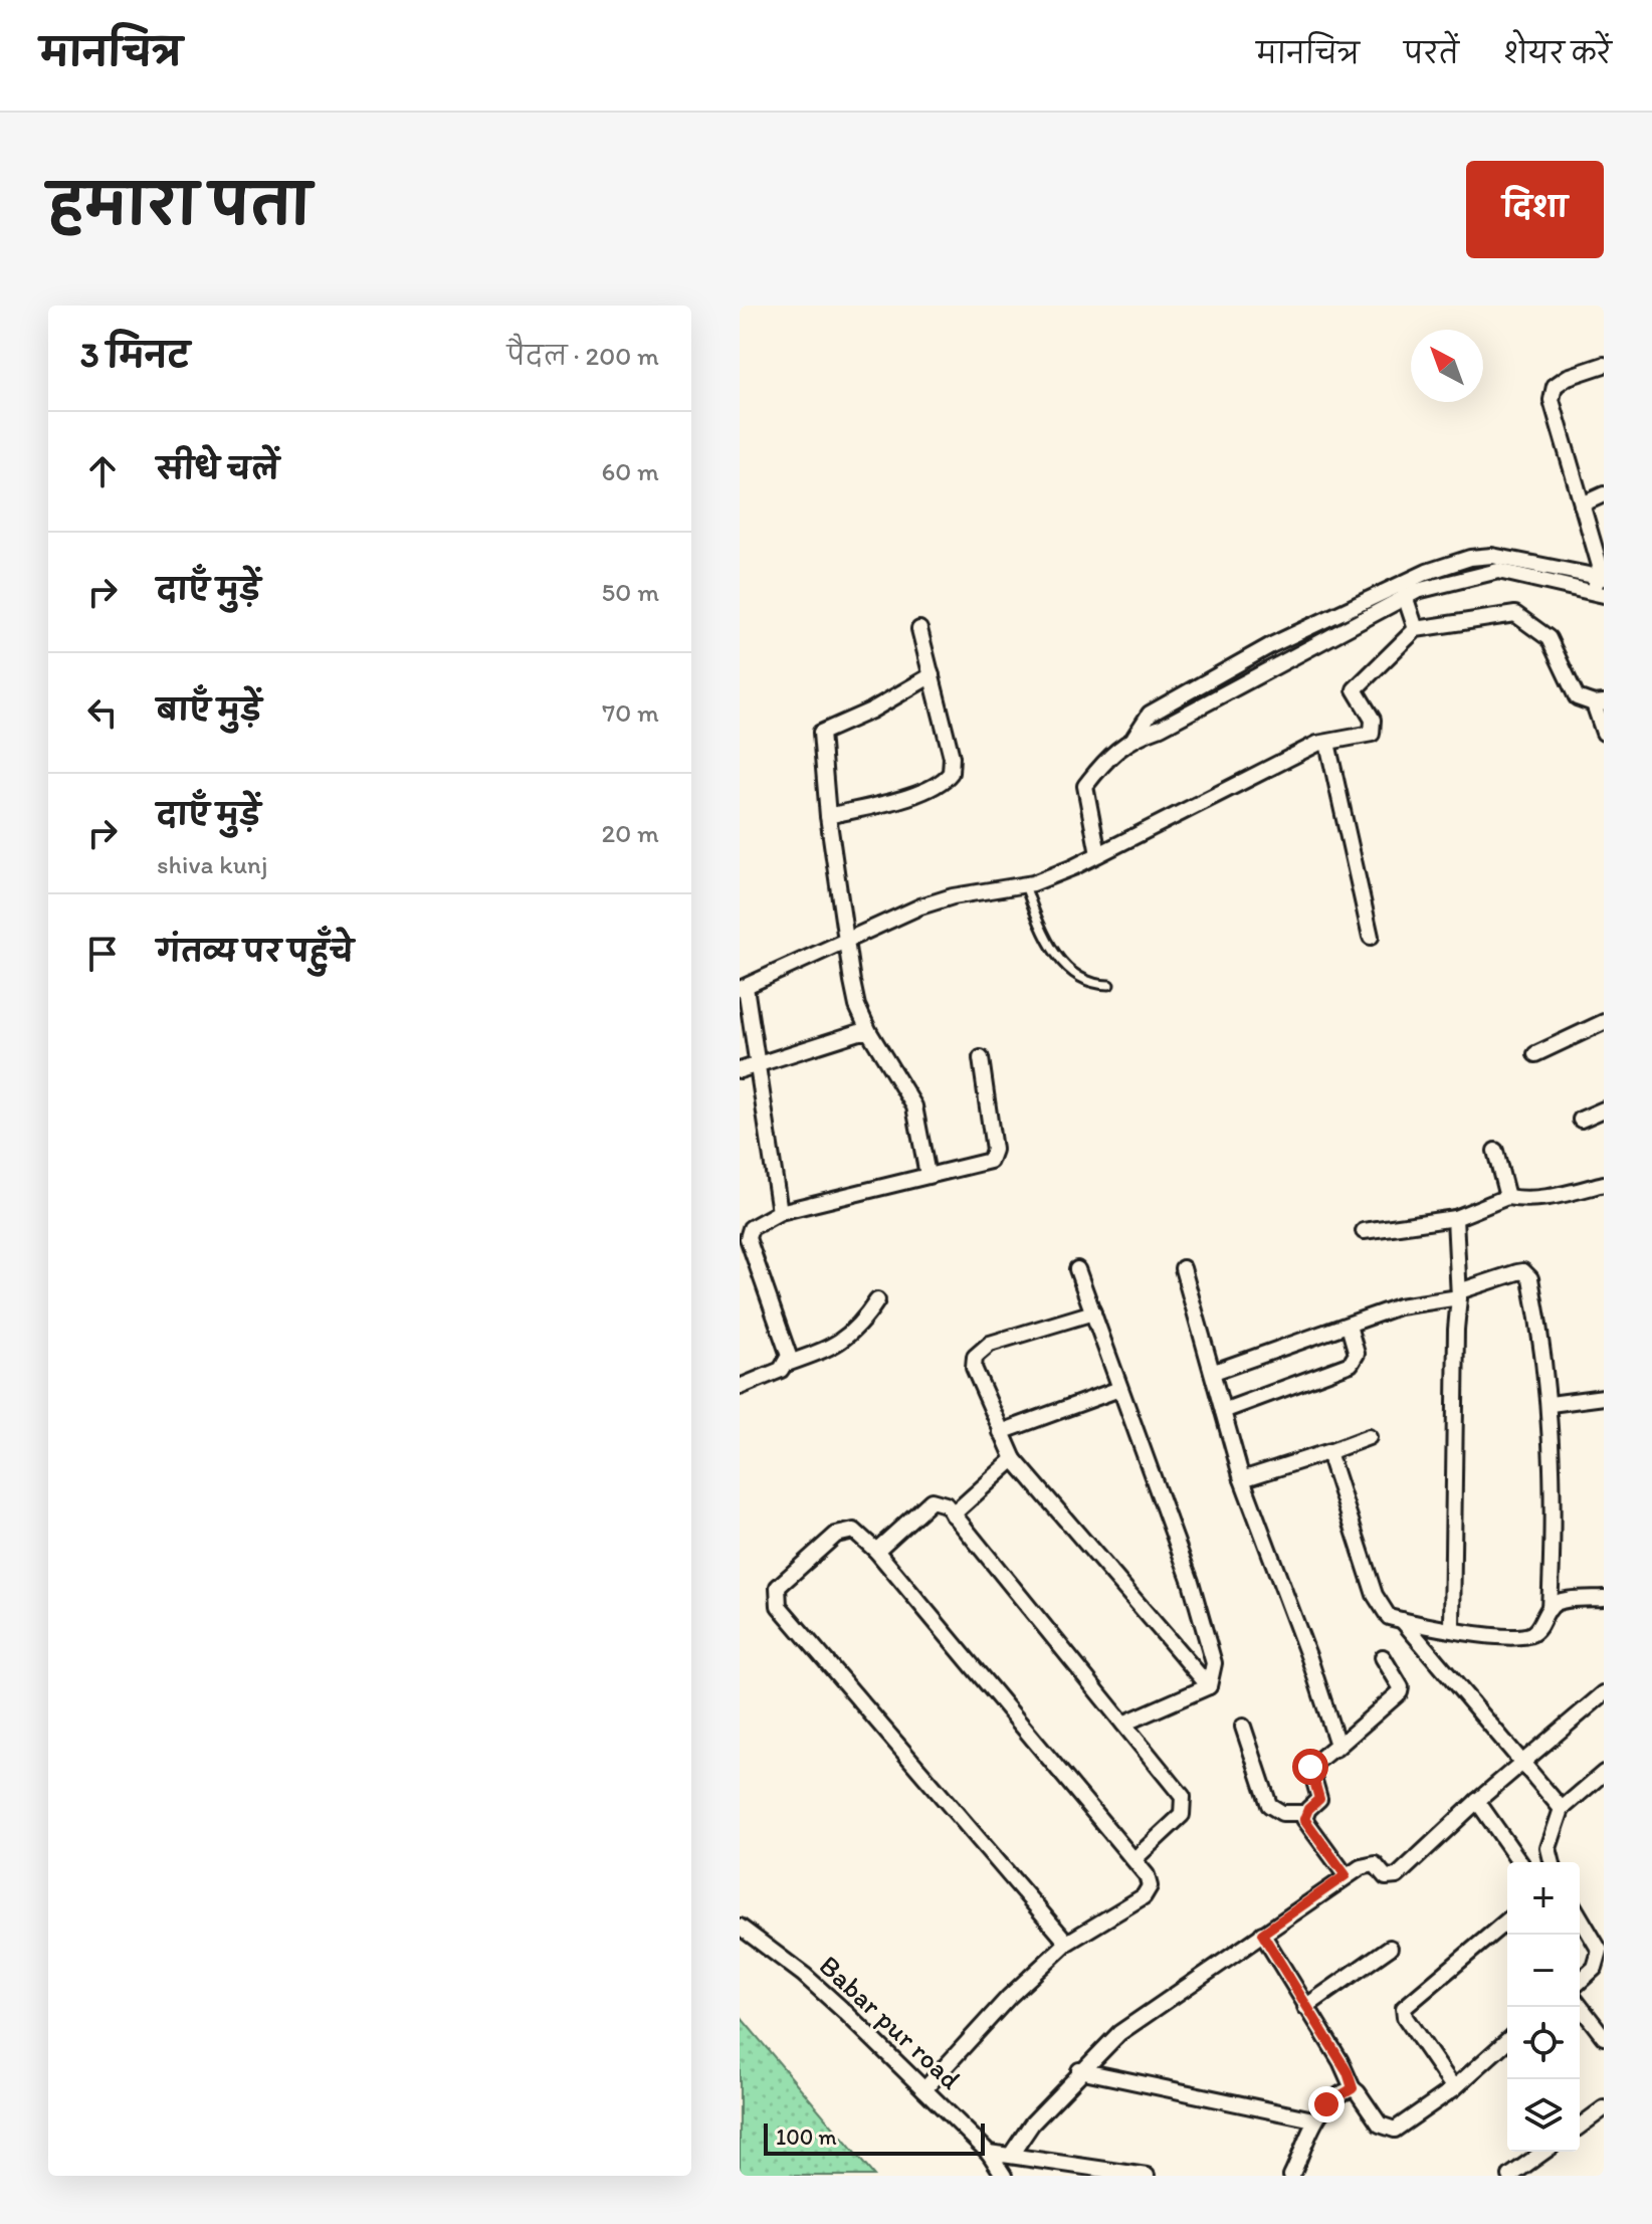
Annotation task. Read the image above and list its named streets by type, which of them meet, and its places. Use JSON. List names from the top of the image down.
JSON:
{
  "streets": {
    "street": ["Babar pur road"]
  },
  "scale_bar": "100 m",
  "north": "top left",
  "page": {
    "header": "मानचित्र",
    "nav": ["मानचित्र", "परतें", "शेयर करें"],
    "title": "हमारा पता",
    "buttons": "दिशा",
    "heading": ["3 मिनट", "पैदल · 200 m"],
    "list": [
      ["सीधे चलें", "60 m"],
      ["दाएँ मुड़ें", "50 m"],
      ["बाएँ मुड़ें", "70 m"],
      ["दाएँ मुड़ें", "shiva kunj", "20 m"],
      "गंतव्य पर पहुँचे"
    ],
    "map_buttons": ["+", "−"],
    "scale": "100 m"
  }
}
